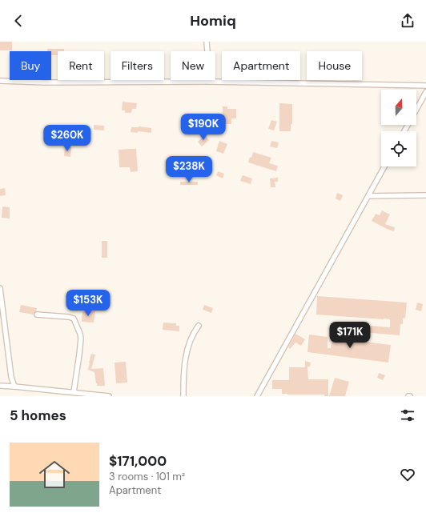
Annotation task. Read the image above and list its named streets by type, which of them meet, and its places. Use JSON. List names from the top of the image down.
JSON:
{
  "north": "top",
  "page": {
    "header": "Homiq",
    "chip": [
      "Buy",
      "Rent",
      "Filters",
      "New",
      "Apartment",
      "House"
    ],
    "price": [
      "$190K",
      "$260K",
      "$238K",
      "$153K",
      "$171K"
    ],
    "heading": "5 homes",
    "list": [
      {
        "name": "$171,000",
        "note": "3 rooms · 101 m² · Apartment"
      }
    ]
  }
}
